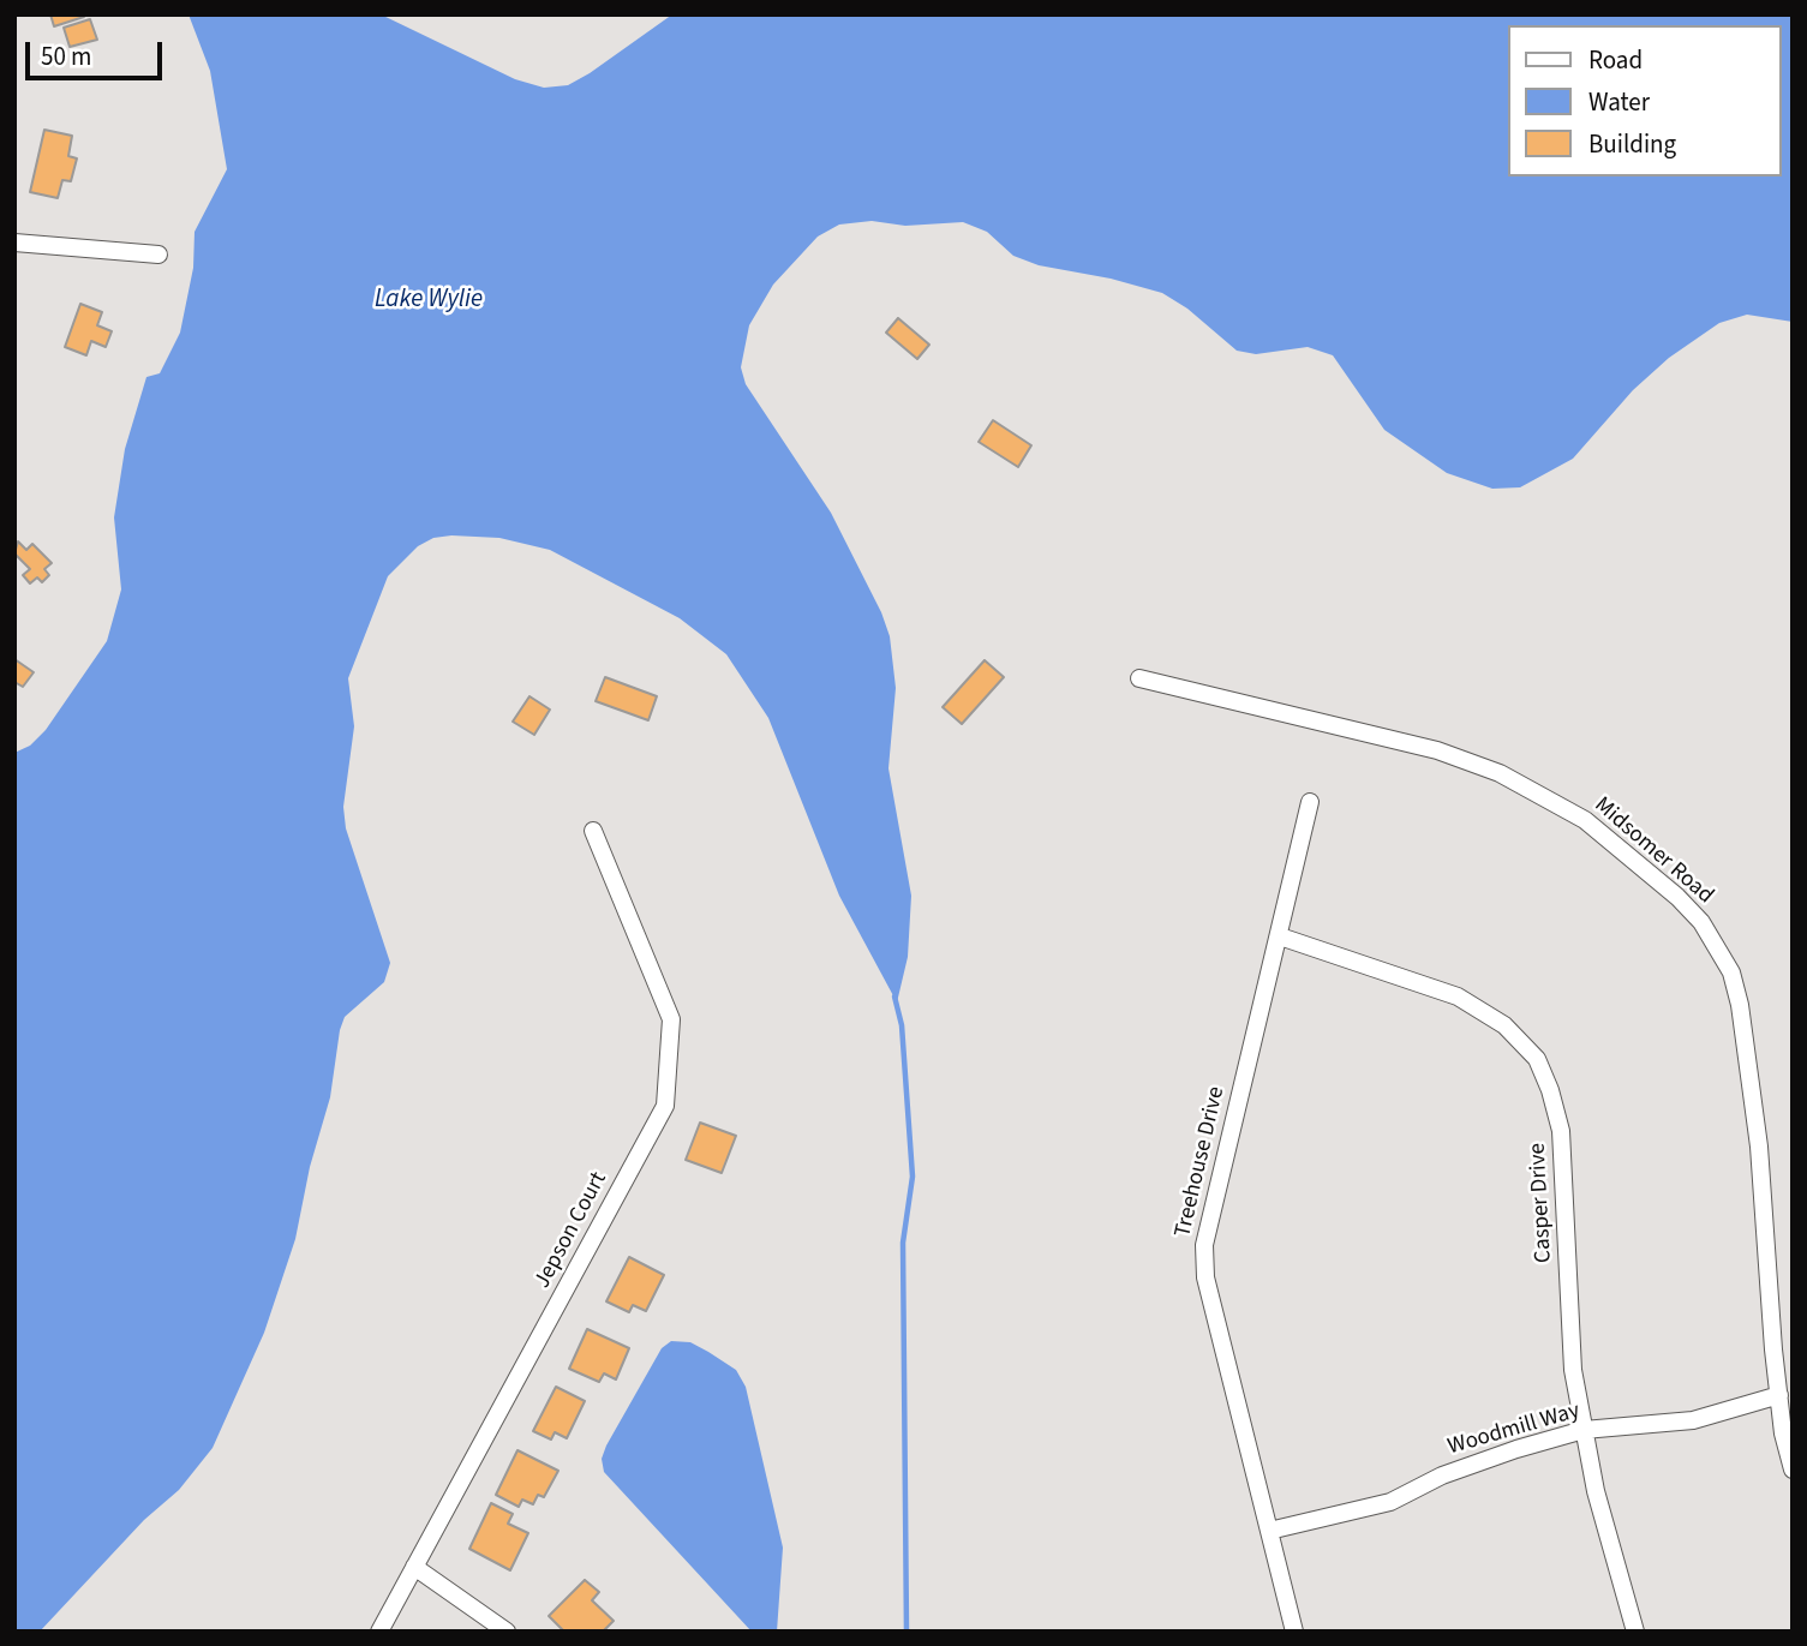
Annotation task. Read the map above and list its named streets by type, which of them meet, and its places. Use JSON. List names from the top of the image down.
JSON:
{
  "streets": {
    "street": [
      "Midsomer Road",
      "Treehouse Drive",
      "Casper Drive",
      "Jepson Court",
      "Woodmill Way"
    ]
  },
  "crossings": [
    ["Midsomer Road", "Woodmill Way"],
    ["Treehouse Drive", "Casper Drive"],
    ["Treehouse Drive", "Woodmill Way"],
    ["Casper Drive", "Woodmill Way"]
  ],
  "water": ["Lake Wylie"],
  "legend": ["Road", "Water", "Building"],
  "scale_bar": "50 m"
}
